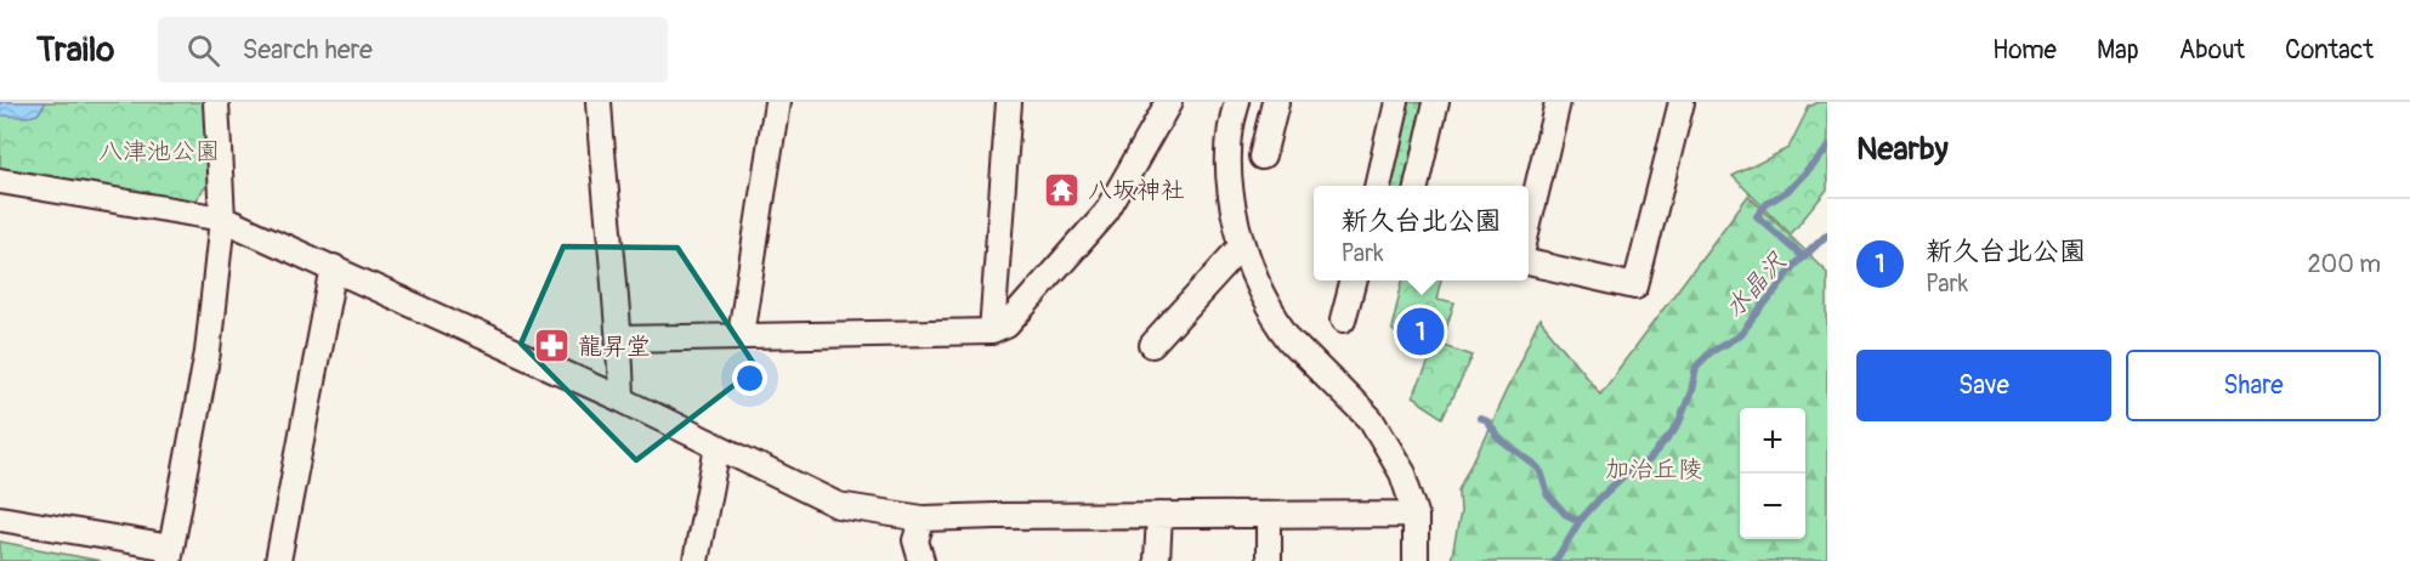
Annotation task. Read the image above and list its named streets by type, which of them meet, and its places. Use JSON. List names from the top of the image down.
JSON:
{
  "water": ["水晶沢"],
  "parks": ["八津池公園", "加治丘陵"],
  "places": {
    "temple": ["八坂神社"],
    "pharmacy": ["龍昇堂"]
  },
  "page": {
    "header": "Trailo",
    "search": "Search here",
    "nav": [
      "Home",
      "Map",
      "About",
      "Contact"
    ],
    "heading": "Nearby",
    "popup": ["新久台北公園", "Park"],
    "list": [
      {
        "mark": "1",
        "name": "新久台北公園",
        "note": "Park",
        "value": "200 m"
      }
    ],
    "pins": "1",
    "buttons": ["Save", "Share"],
    "map_buttons": ["+", "−"]
  }
}
